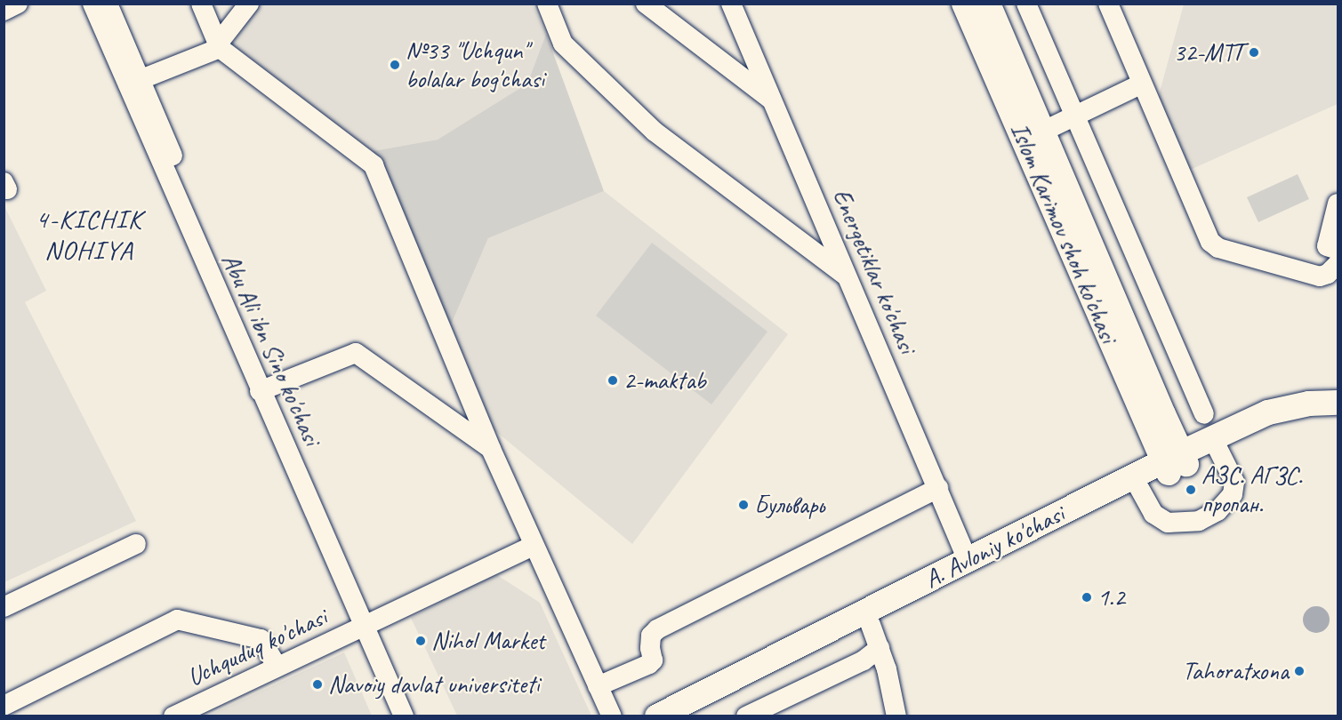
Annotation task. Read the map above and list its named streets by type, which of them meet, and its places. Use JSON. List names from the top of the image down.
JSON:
{
  "streets": {
    "main road": ["Islom Karimov shoh ko'chasi", "A. Avloniy ko'chasi"],
    "street": ["Energetiklar ko'chasi", "Abu Ali ibn Sino ko'chasi", "Uchquduq ko'chasi"]
  },
  "crossings": [
    ["Islom Karimov shoh ko'chasi", "A. Avloniy ko'chasi"],
    ["Energetiklar ko'chasi", "A. Avloniy ko'chasi"],
    ["Abu Ali ibn Sino ko'chasi", "Uchquduq ko'chasi"]
  ],
  "districts": ["4-KICHIK NOHIYA"],
  "places": [
    "32-MTT",
    "№33 \"Uchqun\" bolalar bog'chasi",
    "2-maktab",
    "АЗС. АГЗС. пропан.",
    "Бульварь",
    "1.2",
    "Nihol Market",
    "Tahoratxona",
    "Navoiy davlat universiteti"
  ]
}
